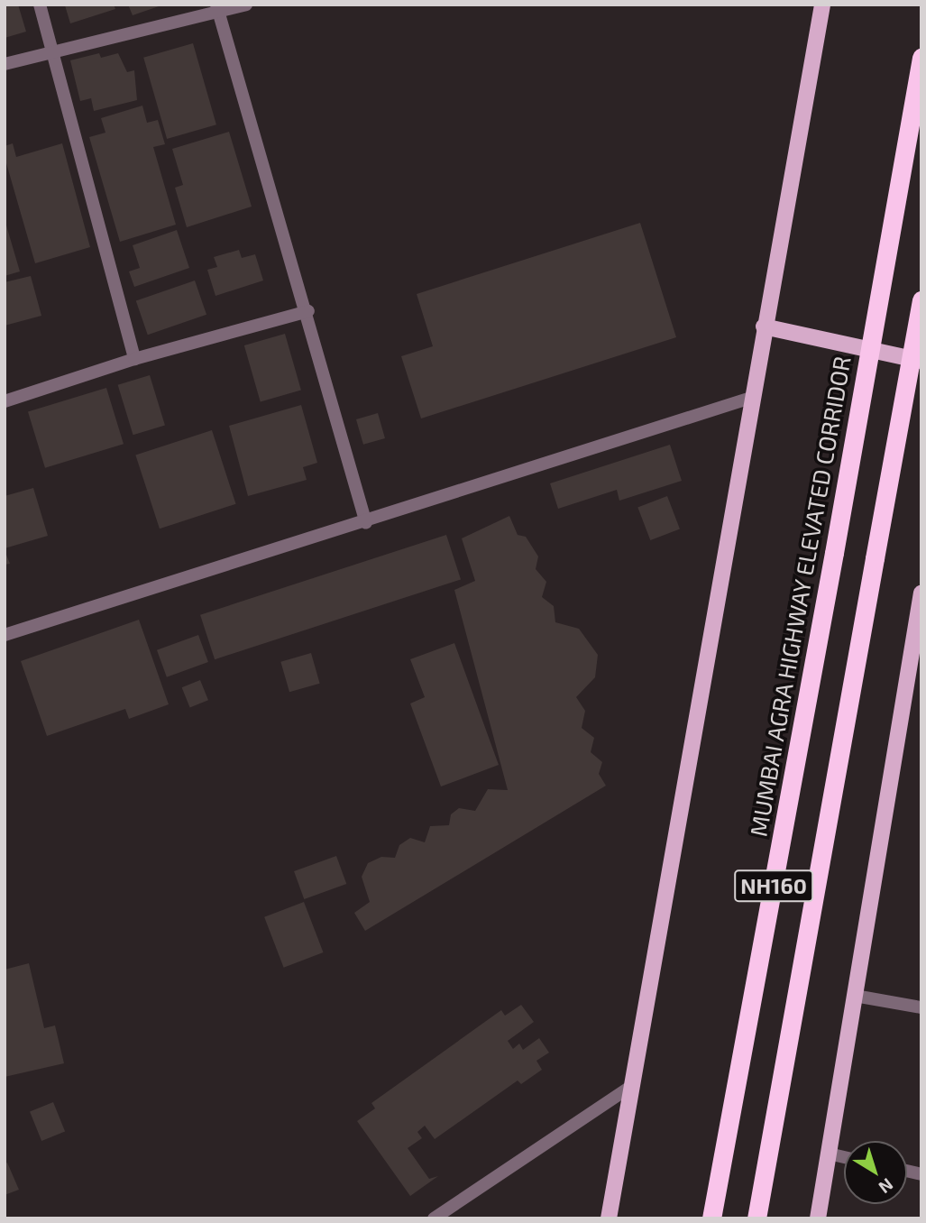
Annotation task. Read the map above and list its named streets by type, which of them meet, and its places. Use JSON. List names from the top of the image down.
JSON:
{
  "streets": {
    "highway": ["MUMBAI AGRA HIGHWAY ELEVATED CORRIDOR", "NH160"]
  },
  "north": "bottom right"
}
